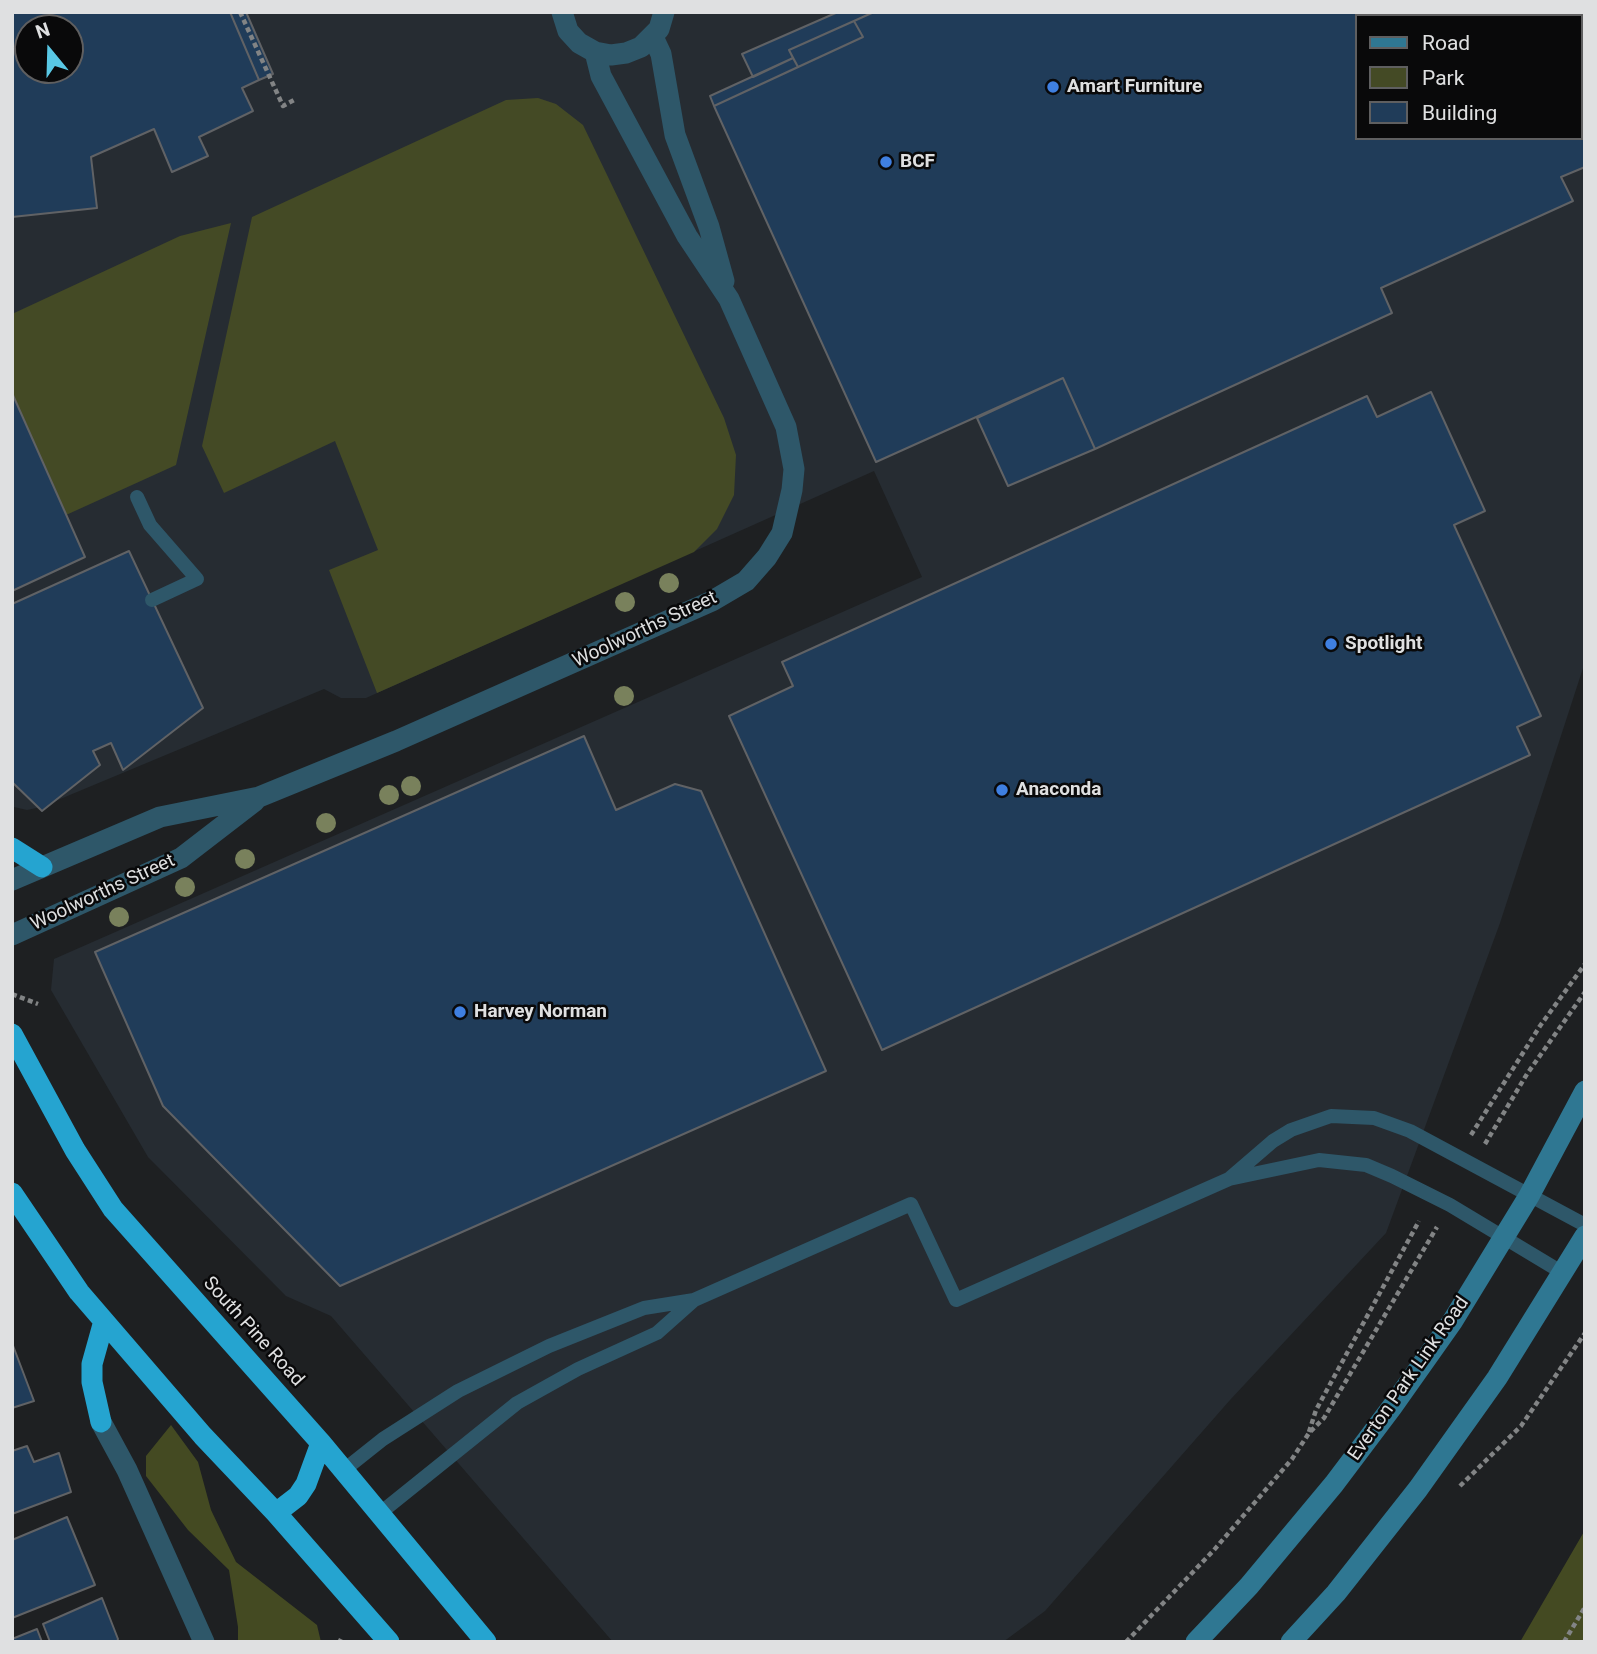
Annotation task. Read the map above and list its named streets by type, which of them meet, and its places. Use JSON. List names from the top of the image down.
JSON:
{
  "streets": {
    "highway": ["South Pine Road"],
    "main road": ["Everton Park Link Road"],
    "street": ["Woolworths Street"]
  },
  "places": [
    "Amart Furniture",
    "BCF",
    "Spotlight",
    "Anaconda",
    "Harvey Norman"
  ],
  "legend": ["Road", "Park", "Building"],
  "north": "top"
}
